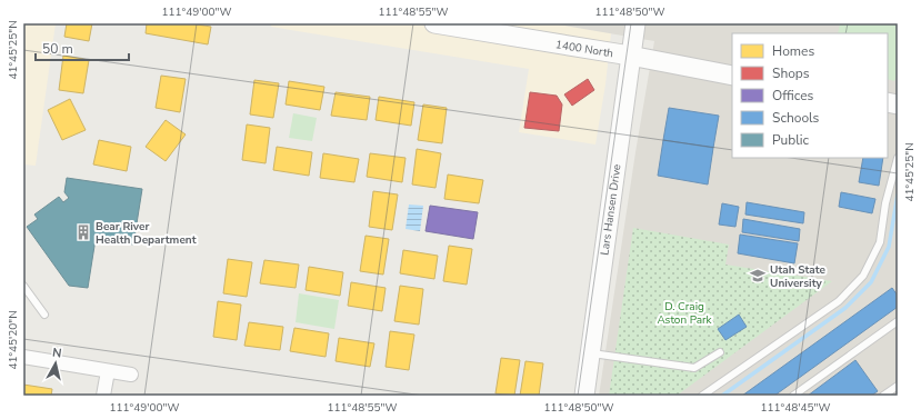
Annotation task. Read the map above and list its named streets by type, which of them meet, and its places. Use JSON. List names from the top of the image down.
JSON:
{
  "streets": {
    "main road": ["1400 North", "Lars Hansen Drive"]
  },
  "crossings": [
    ["1400 North", "Lars Hansen Drive"]
  ],
  "parks": ["D. Craig Aston Park"],
  "places": {
    "building": ["Bear River Health Department"],
    "school or university": ["Utah State University"]
  },
  "legend": [
    "Homes",
    "Shops",
    "Offices",
    "Schools",
    "Public"
  ],
  "scale_bar": "50 m",
  "north": "top",
  "coordinates": [
    "111°49'00\"W",
    "111°48'55\"W",
    "111°48'50\"W",
    "41°45'25\"N",
    "41°45'20\"N",
    "111°48'45\"W"
  ]
}
